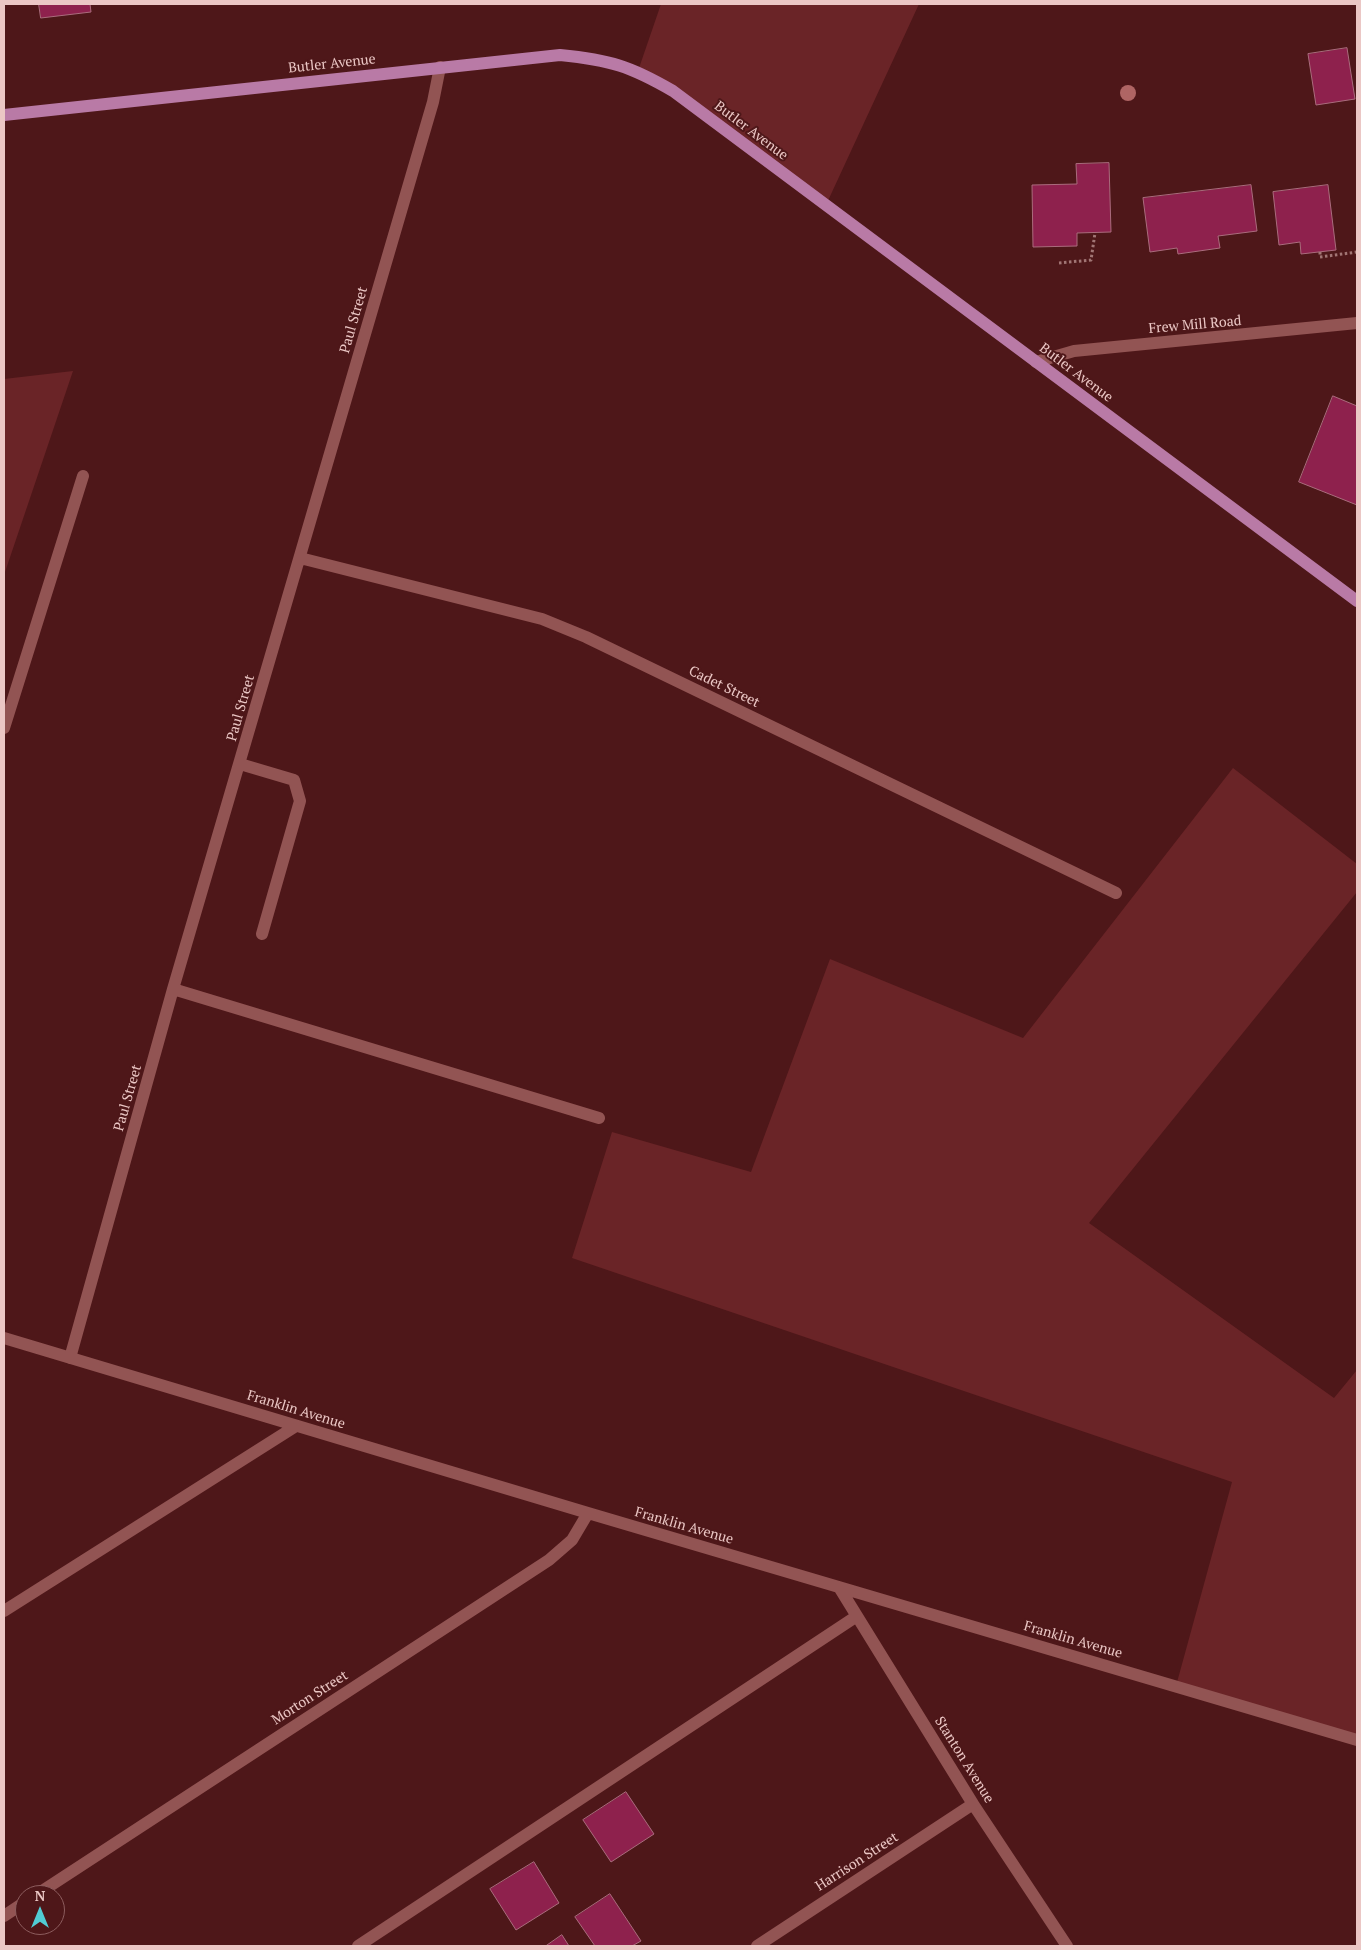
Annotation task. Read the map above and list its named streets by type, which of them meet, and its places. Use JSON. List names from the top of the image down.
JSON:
{
  "streets": {
    "main road": ["Butler Avenue"],
    "street": [
      "Paul Street",
      "Frew Mill Road",
      "Cadet Street",
      "Franklin Avenue",
      "Morton Street",
      "Stanton Avenue",
      "Harrison Street"
    ]
  },
  "crossings": [
    ["Butler Avenue", "Paul Street"],
    ["Butler Avenue", "Frew Mill Road"],
    ["Paul Street", "Cadet Street"],
    ["Paul Street", "Franklin Avenue"],
    ["Franklin Avenue", "Morton Street"],
    ["Franklin Avenue", "Stanton Avenue"],
    ["Stanton Avenue", "Harrison Street"]
  ],
  "north": "top"
}
